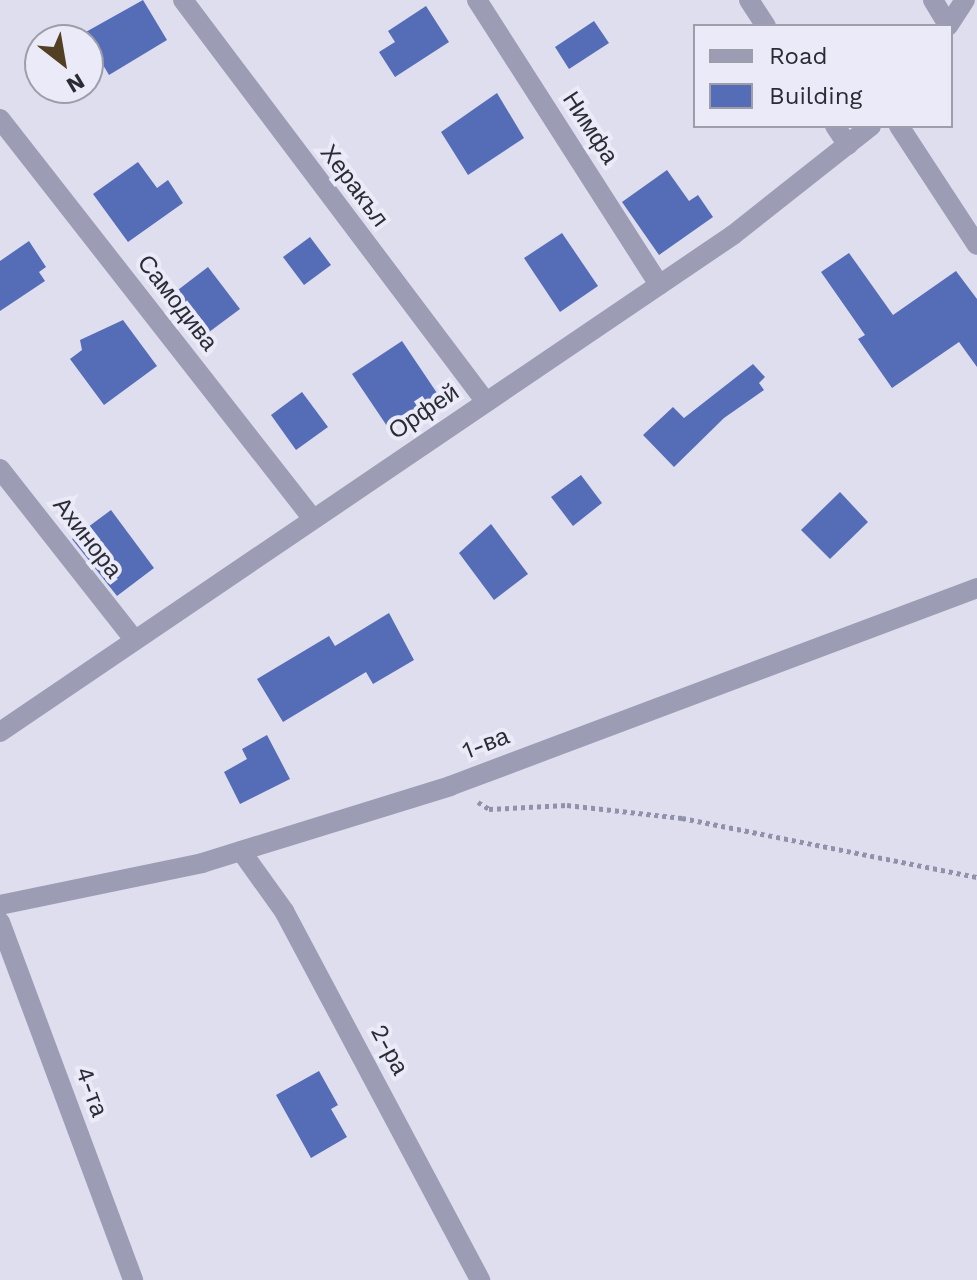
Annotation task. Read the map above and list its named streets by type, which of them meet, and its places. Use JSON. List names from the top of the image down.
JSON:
{
  "streets": {
    "street": [
      "Нимфа",
      "Херакъл",
      "Самодива",
      "Орфей",
      "Ахинора",
      "1-ва",
      "2-ра",
      "4-та"
    ]
  },
  "crossings": [
    ["Нимфа", "Орфей"],
    ["Херакъл", "Орфей"],
    ["Самодива", "Орфей"],
    ["Орфей", "Ахинора"],
    ["1-ва", "2-ра"]
  ],
  "legend": ["Road", "Building"],
  "north": "bottom right"
}
